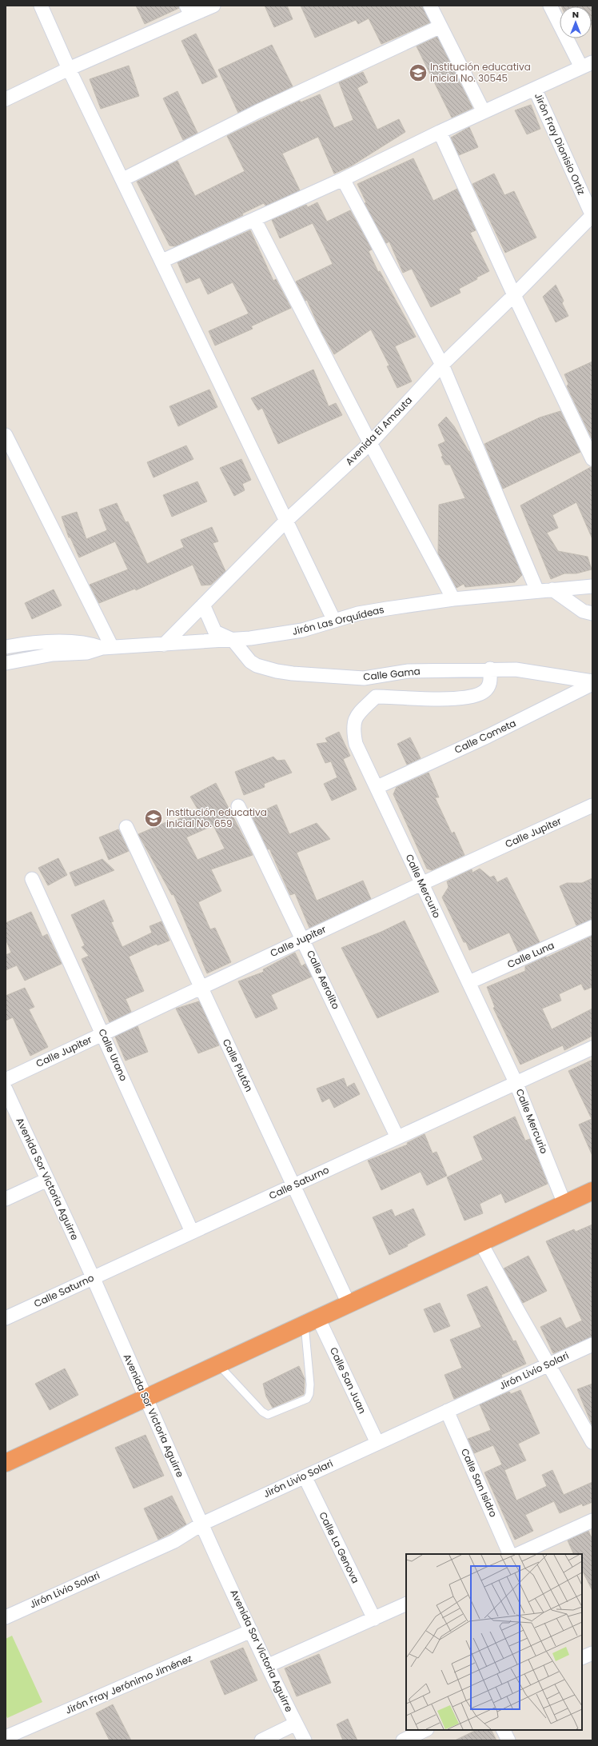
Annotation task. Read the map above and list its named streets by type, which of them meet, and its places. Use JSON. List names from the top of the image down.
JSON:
{
  "streets": {
    "street": [
      "Jirón Fray Dionisio Ortiz",
      "Avenida El Amauta",
      "Jirón Las Orquídeas",
      "Calle Gama",
      "Calle Cometa",
      "Calle Jupiter",
      "Calle Mercurio",
      "Calle Luna",
      "Calle Aerolito",
      "Calle Urano",
      "Calle Plutón",
      "Avenida Sor Victoria Aguirre",
      "Calle Saturno",
      "Jirón Livio Solari",
      "Calle San Juan",
      "Calle San Isidro",
      "Calle La Genova",
      "Jirón Fray Jerónimo Jiménez"
    ]
  },
  "crossings": [
    ["Jirón Fray Dionisio Ortiz", "Avenida El Amauta"],
    ["Avenida El Amauta", "Jirón Las Orquídeas"],
    ["Avenida El Amauta", "Calle Gama"],
    ["Jirón Las Orquídeas", "Calle Gama"],
    ["Calle Gama", "Calle Cometa"],
    ["Calle Gama", "Calle Mercurio"],
    ["Calle Cometa", "Calle Mercurio"],
    ["Calle Jupiter", "Calle Mercurio"],
    ["Calle Jupiter", "Calle Aerolito"],
    ["Calle Jupiter", "Calle Urano"],
    ["Calle Jupiter", "Calle Plutón"],
    ["Calle Mercurio", "Calle Luna"],
    ["Calle Mercurio", "Calle Saturno"],
    ["Calle Aerolito", "Calle Saturno"],
    ["Calle Urano", "Calle Saturno"],
    ["Calle Plutón", "Calle Saturno"],
    ["Avenida Sor Victoria Aguirre", "Calle Saturno"],
    ["Avenida Sor Victoria Aguirre", "Jirón Livio Solari"],
    ["Avenida Sor Victoria Aguirre", "Jirón Fray Jerónimo Jiménez"],
    ["Jirón Livio Solari", "Calle San Juan"],
    ["Jirón Livio Solari", "Calle San Isidro"],
    ["Jirón Livio Solari", "Calle La Genova"]
  ],
  "places": {
    "school or university": ["Institución educativa inicial No. 30545", "Institución educativa inicial No. 659"]
  },
  "north": "top"
}
